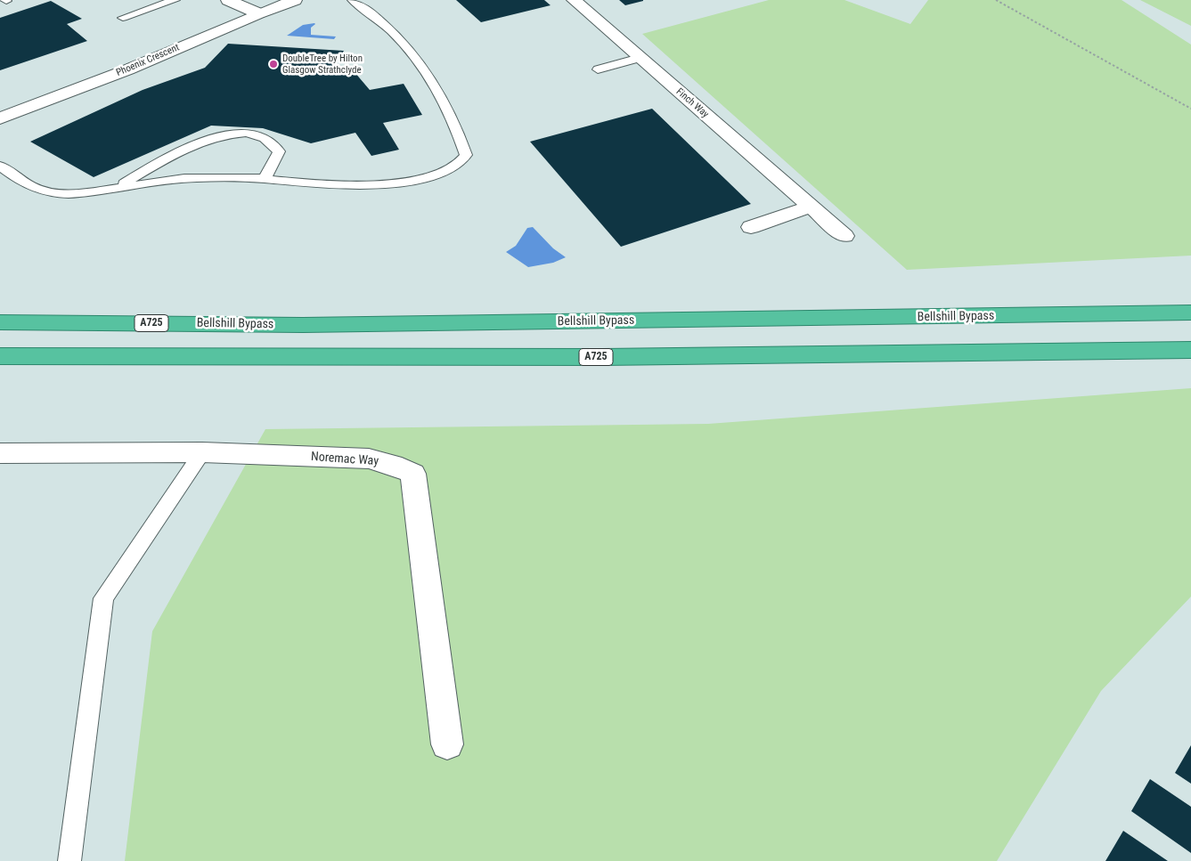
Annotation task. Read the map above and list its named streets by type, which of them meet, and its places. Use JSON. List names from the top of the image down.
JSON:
{
  "streets": {
    "highway": ["Bellshill Bypass", "A725"],
    "street": ["Phoenix Crescent", "Finch Way", "Noremac Way"]
  },
  "places": ["DoubleTree by Hilton Glasgow Strathclyde"]
}
